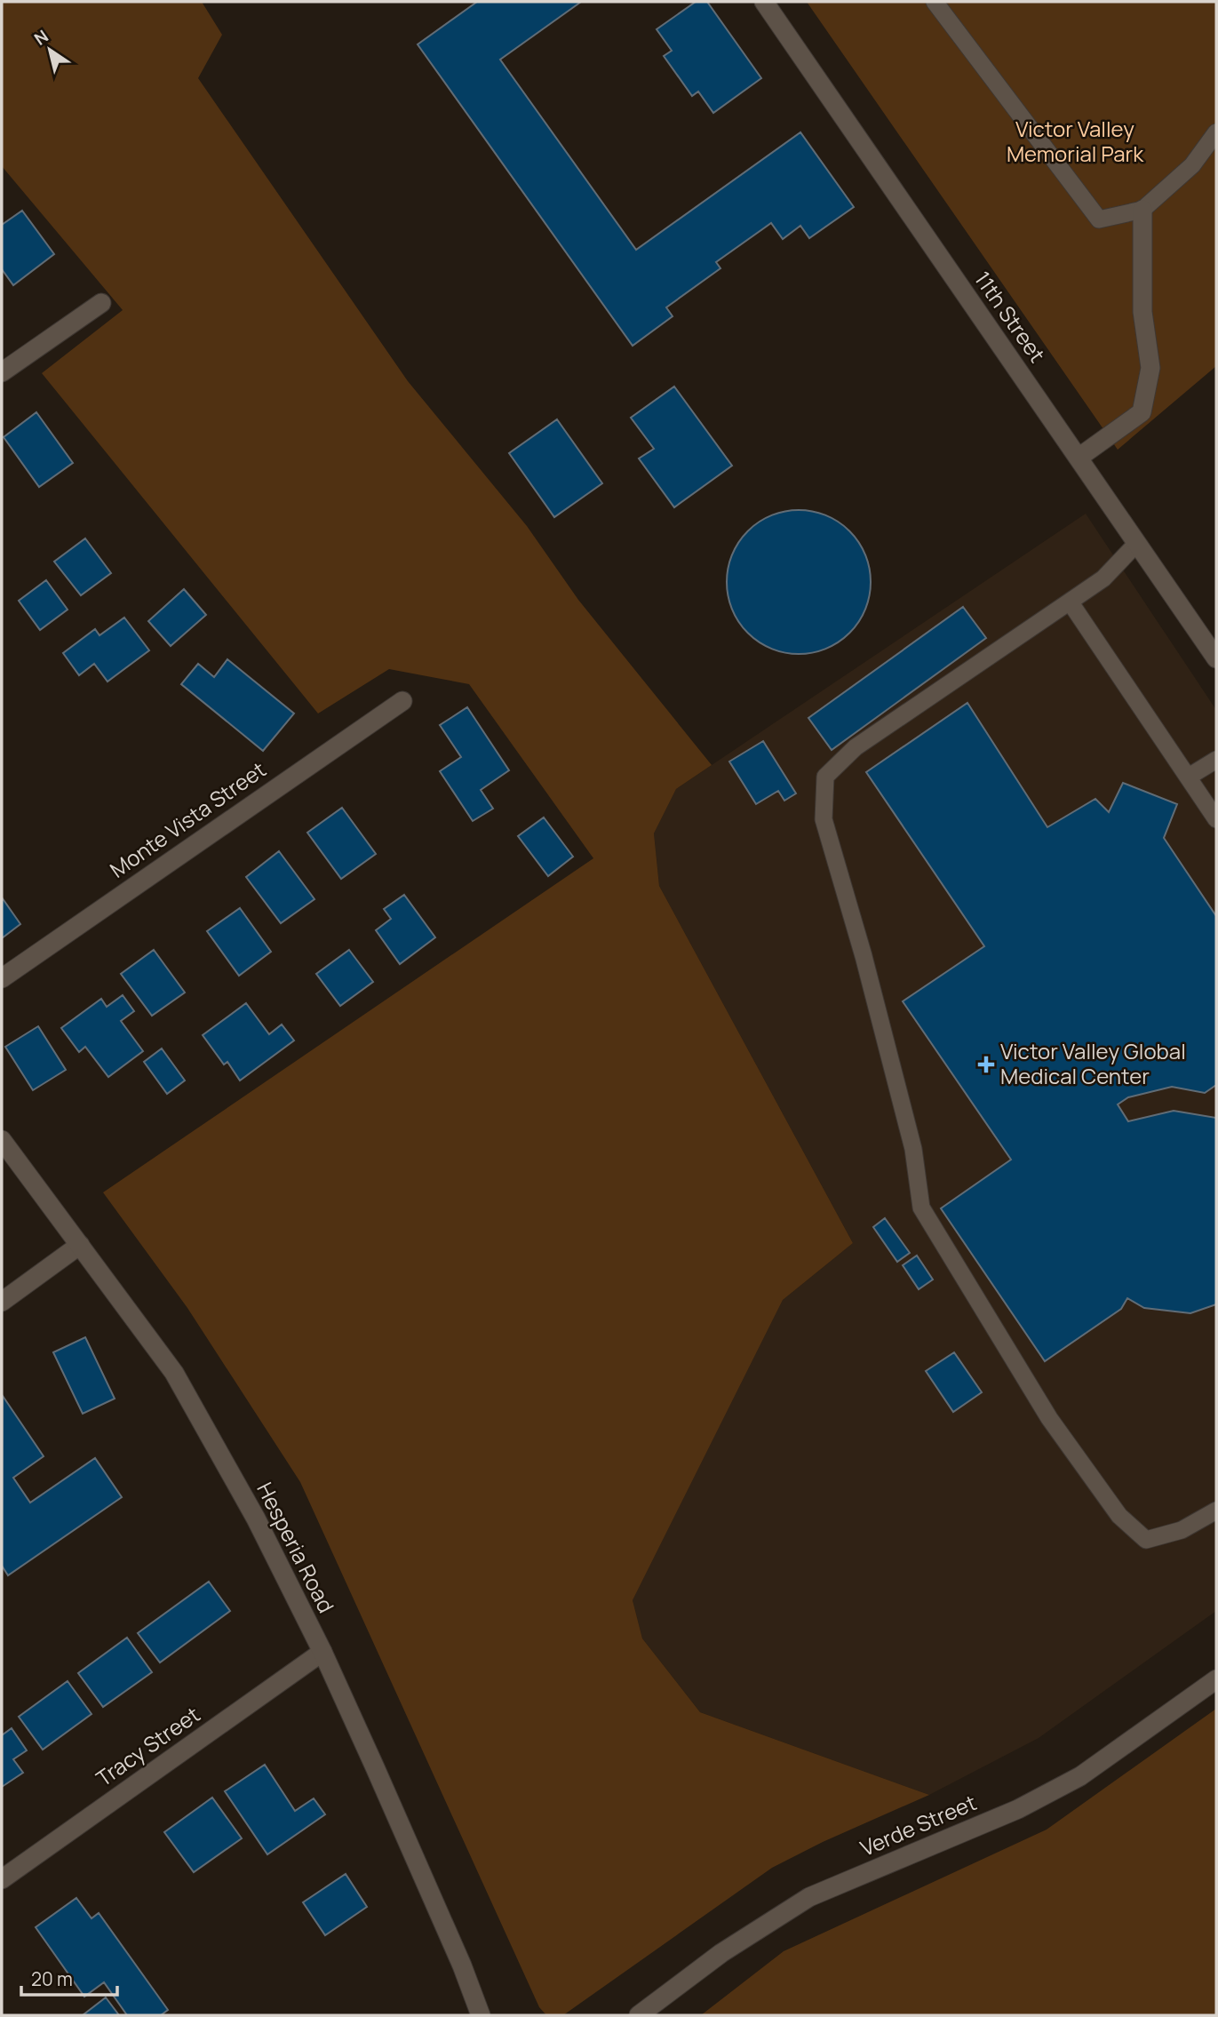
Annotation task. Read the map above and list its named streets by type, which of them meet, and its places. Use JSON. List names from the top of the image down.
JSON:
{
  "streets": {
    "street": [
      "11th Street",
      "Monte Vista Street",
      "Hesperia Road",
      "Tracy Street",
      "Verde Street"
    ]
  },
  "crossings": [
    ["Hesperia Road", "Tracy Street"]
  ],
  "parks": ["Victor Valley Memorial Park"],
  "places": {
    "health": ["Victor Valley Global Medical Center"]
  },
  "scale_bar": "20 m",
  "north": "top left"
}
